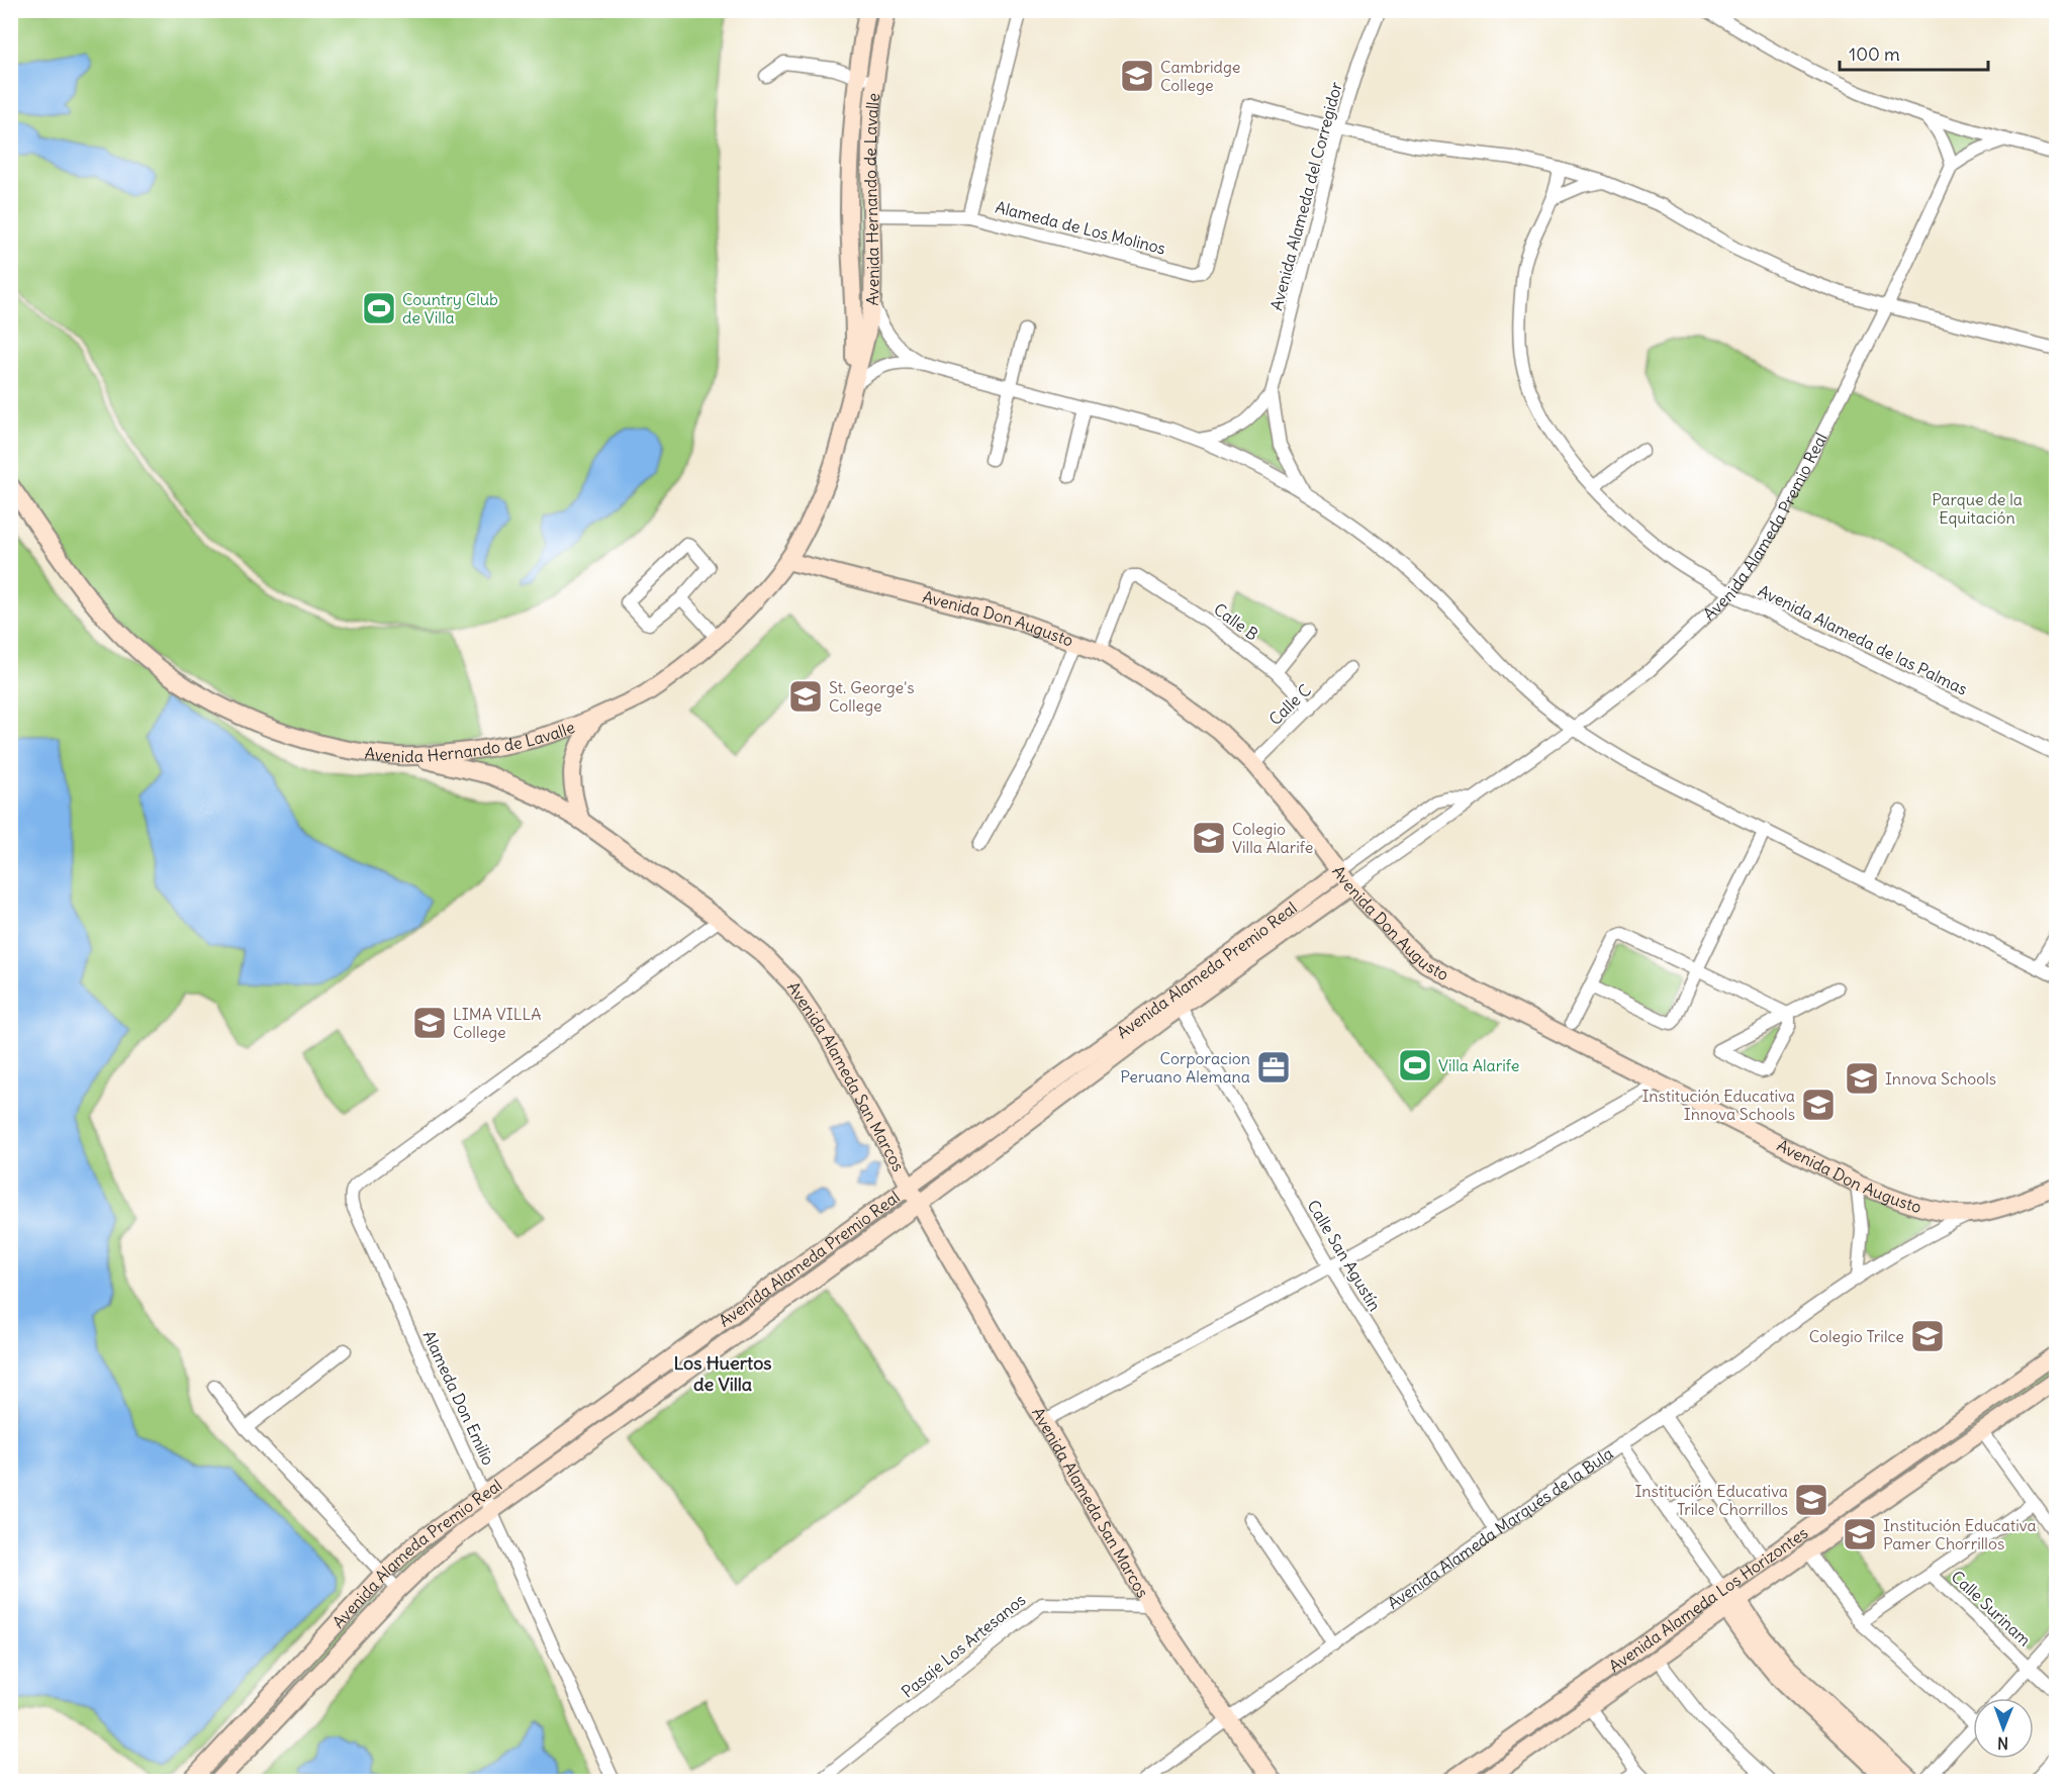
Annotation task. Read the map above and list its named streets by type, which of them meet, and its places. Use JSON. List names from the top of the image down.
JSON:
{
  "streets": {
    "street": [
      "Avenida Alameda del Corregidor",
      "Avenida Hernando de Lavalle",
      "Alameda de Los Molinos",
      "Avenida Alameda Premio Real",
      "Avenida Don Augusto",
      "Calle B",
      "Avenida Alameda de las Palmas",
      "Calle C",
      "Avenida Alameda San Marcos",
      "Calle San Agustín",
      "Alameda Don Emilio",
      "Avenida Alameda Marqués de la Bula",
      "Avenida Alameda Los Horizontes",
      "Calle Surinam",
      "Pasaje Los Artesanos"
    ]
  },
  "crossings": [
    ["Avenida Alameda del Corregidor", "Alameda de Los Molinos"],
    ["Avenida Hernando de Lavalle", "Alameda de Los Molinos"],
    ["Avenida Hernando de Lavalle", "Avenida Don Augusto"],
    ["Avenida Hernando de Lavalle", "Avenida Alameda San Marcos"],
    ["Avenida Alameda Premio Real", "Avenida Don Augusto"],
    ["Avenida Alameda Premio Real", "Avenida Alameda de las Palmas"],
    ["Avenida Alameda Premio Real", "Avenida Alameda San Marcos"],
    ["Avenida Alameda Premio Real", "Calle San Agustín"],
    ["Avenida Alameda Premio Real", "Alameda Don Emilio"],
    ["Avenida Don Augusto", "Calle B"],
    ["Avenida Don Augusto", "Calle C"],
    ["Avenida Don Augusto", "Avenida Alameda Marqués de la Bula"],
    ["Calle B", "Calle C"],
    ["Avenida Alameda San Marcos", "Alameda Don Emilio"],
    ["Avenida Alameda San Marcos", "Avenida Alameda Marqués de la Bula"],
    ["Avenida Alameda San Marcos", "Pasaje Los Artesanos"],
    ["Calle San Agustín", "Avenida Alameda Marqués de la Bula"]
  ],
  "districts": ["Los Huertos de Villa"],
  "parks": ["Parque de la Equitación"],
  "places": {
    "school or university": [
      "Cambridge College",
      "St. George's College",
      "Colegio Villa Alarife",
      "LIMA VILLA College",
      "Innova Schools",
      "Institución Educativa Innova Schools",
      "Colegio Trilce",
      "Institución Educativa Trilce Chorrillos",
      "Institución Educativa Pamer Chorrillos"
    ],
    "sports": ["Country Club de Villa", "Villa Alarife"],
    "office": ["Corporacion Peruano Alemana"]
  },
  "scale_bar": "100 m",
  "north": "bottom"
}
